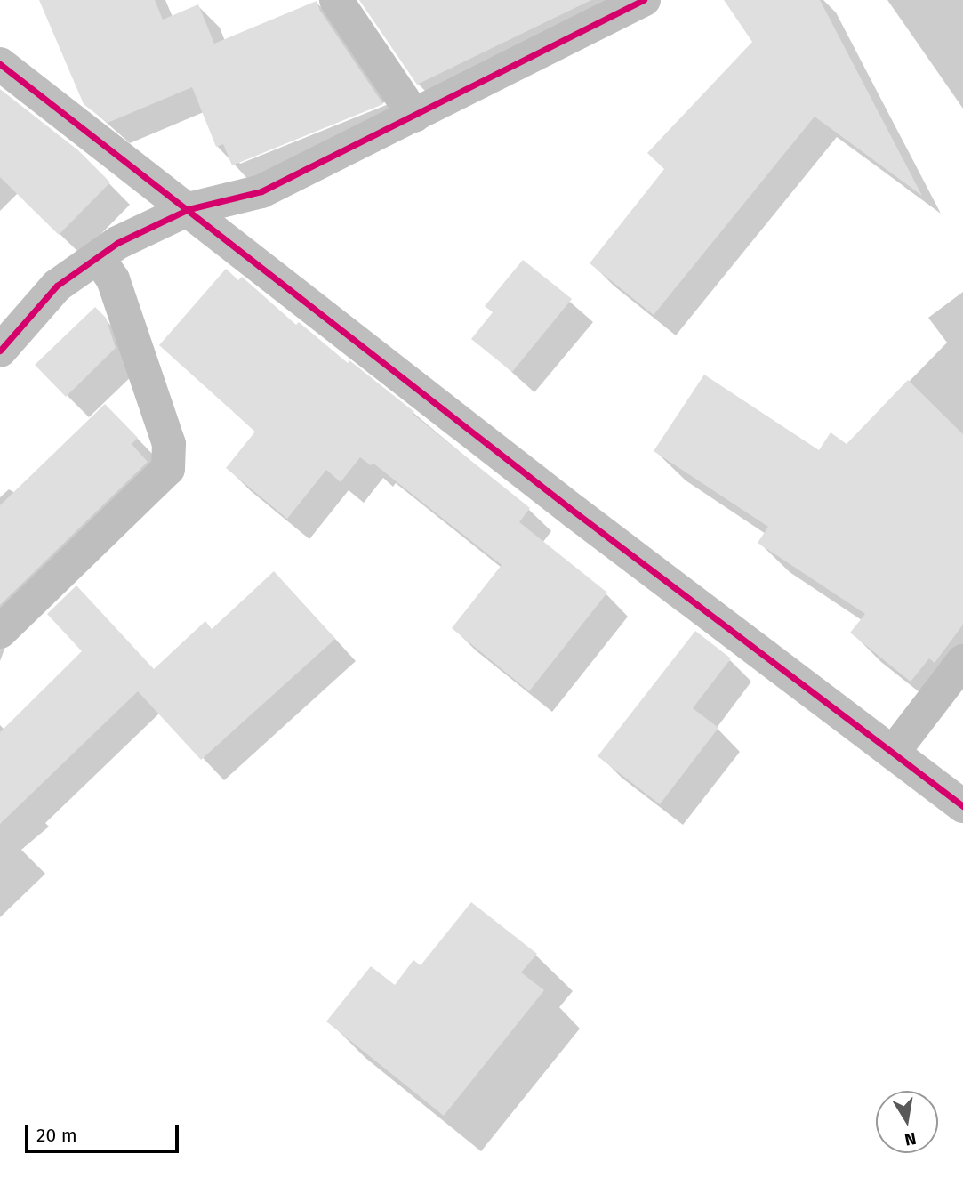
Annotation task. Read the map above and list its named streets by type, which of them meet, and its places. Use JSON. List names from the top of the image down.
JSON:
{
  "scale_bar": "20 m",
  "north": "bottom"
}
